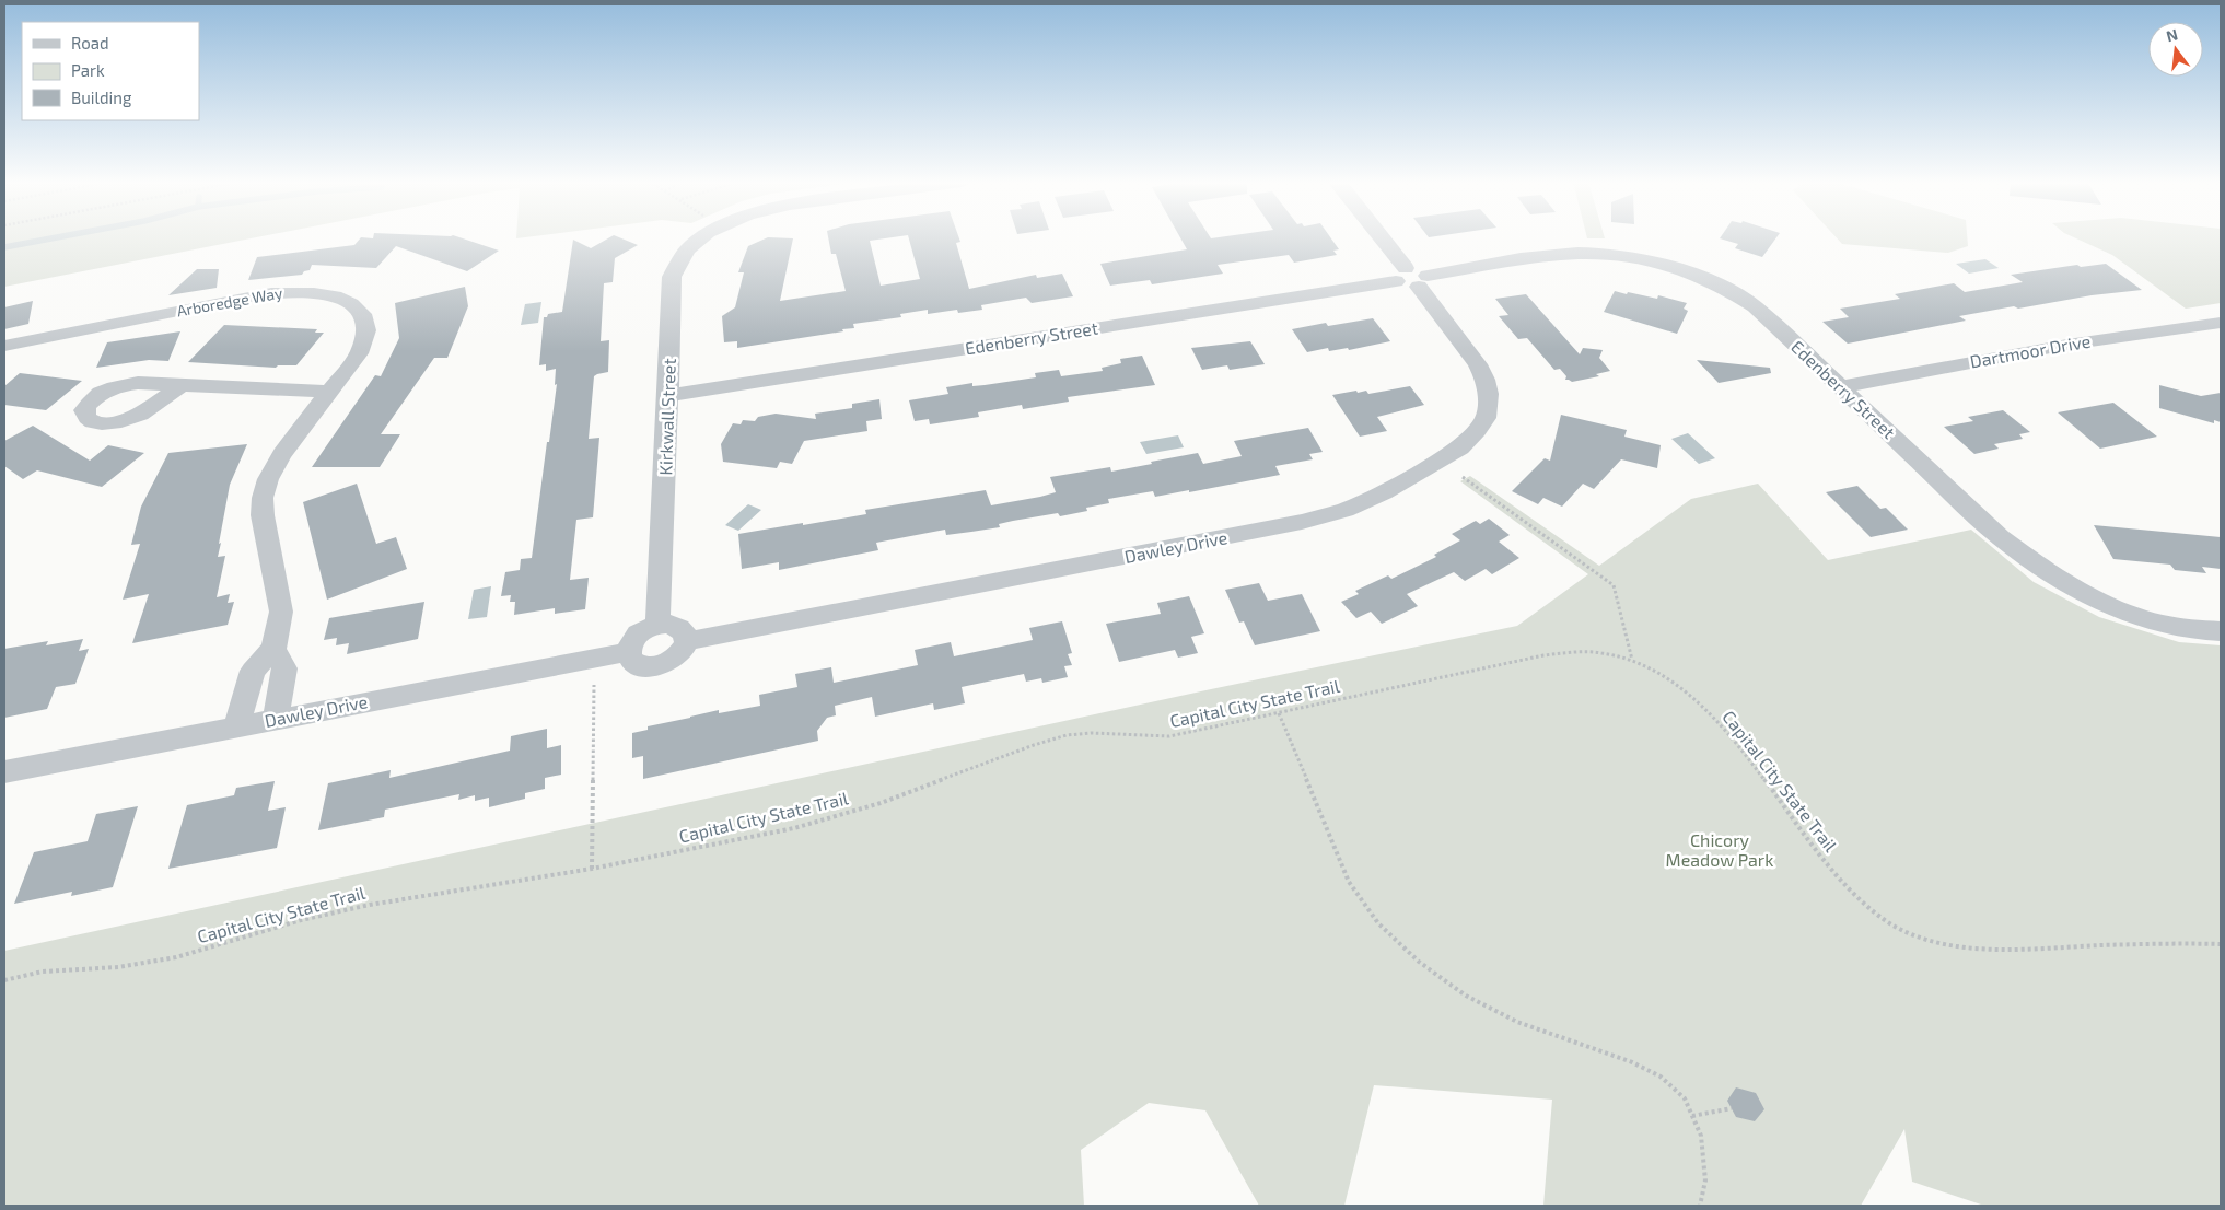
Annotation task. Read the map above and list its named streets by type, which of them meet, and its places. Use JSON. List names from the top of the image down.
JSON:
{
  "streets": {
    "street": [
      "Arboredge Way",
      "Edenberry Street",
      "Dartmoor Drive",
      "Kirkwall Street",
      "Dawley Drive"
    ],
    "path": ["Capital City State Trail"]
  },
  "crossings": [
    ["Edenberry Street", "Dartmoor Drive"],
    ["Edenberry Street", "Kirkwall Street"],
    ["Edenberry Street", "Dawley Drive"],
    ["Kirkwall Street", "Dawley Drive"]
  ],
  "parks": ["Chicory Meadow Park"],
  "legend": ["Road", "Park", "Building"],
  "north": "top"
}
